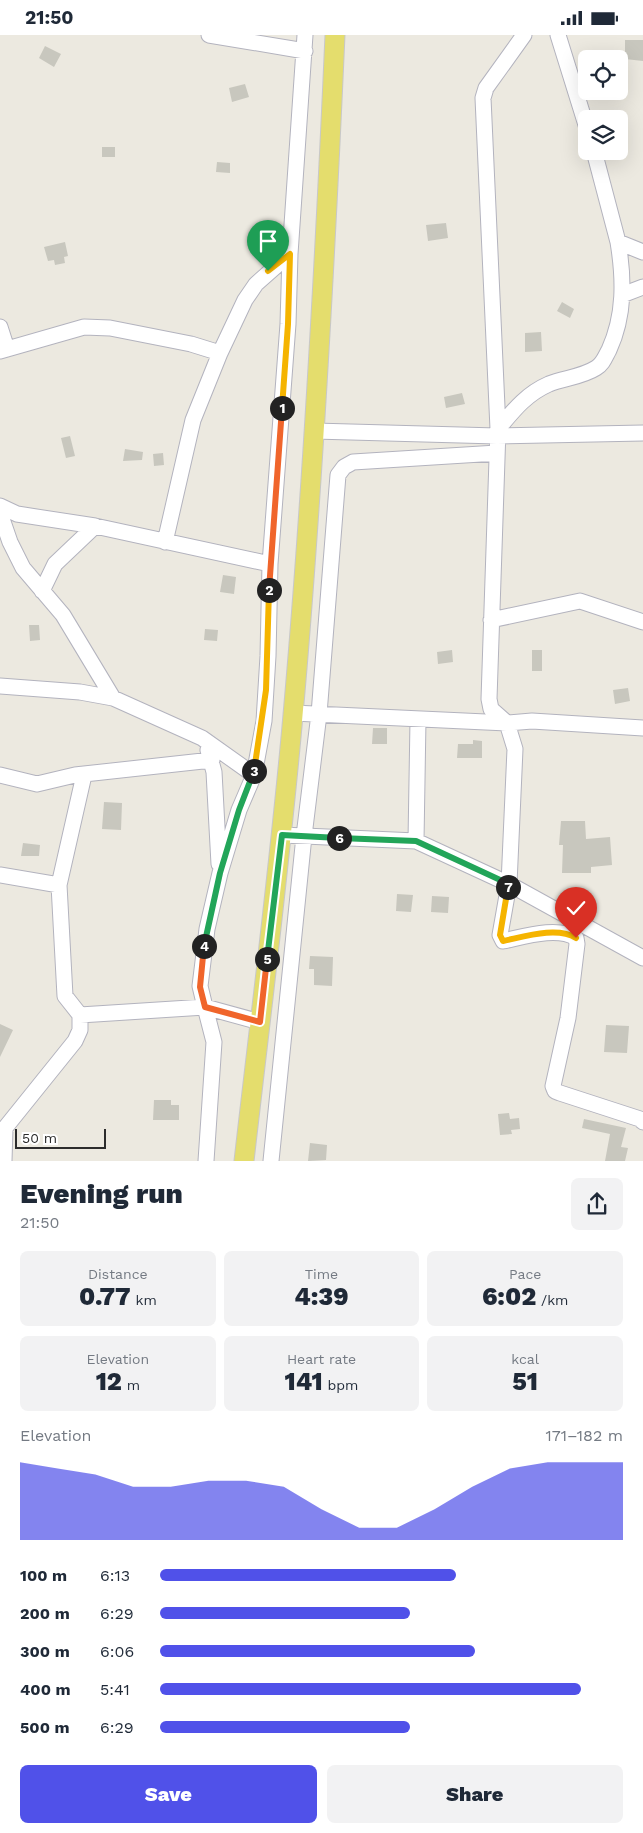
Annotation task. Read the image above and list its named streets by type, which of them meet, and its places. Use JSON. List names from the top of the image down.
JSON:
{
  "scale_bar": "50 m",
  "page": {
    "status": "21:50",
    "pins": [
      "1",
      "2",
      "3",
      "6",
      "7",
      "4",
      "5"
    ],
    "scale": "50 m",
    "heading": ["Evening run", "21:50"],
    "stats": [
      ["Distance", "0.77 km"],
      ["Time", "4:39"],
      ["Pace", "6:02 /km"],
      ["Elevation", "12 m"],
      ["Heart rate", "141 bpm"],
      ["kcal", "51"]
    ],
    "chart": ["Elevation", "171–182 m"],
    "list": [
      {
        "name": "100 m",
        "note": "6:13"
      },
      {
        "name": "200 m",
        "note": "6:29"
      },
      {
        "name": "300 m",
        "note": "6:06"
      },
      {
        "name": "400 m",
        "note": "5:41"
      },
      {
        "name": "500 m",
        "note": "6:29"
      }
    ],
    "buttons": ["Save", "Share"]
  }
}
